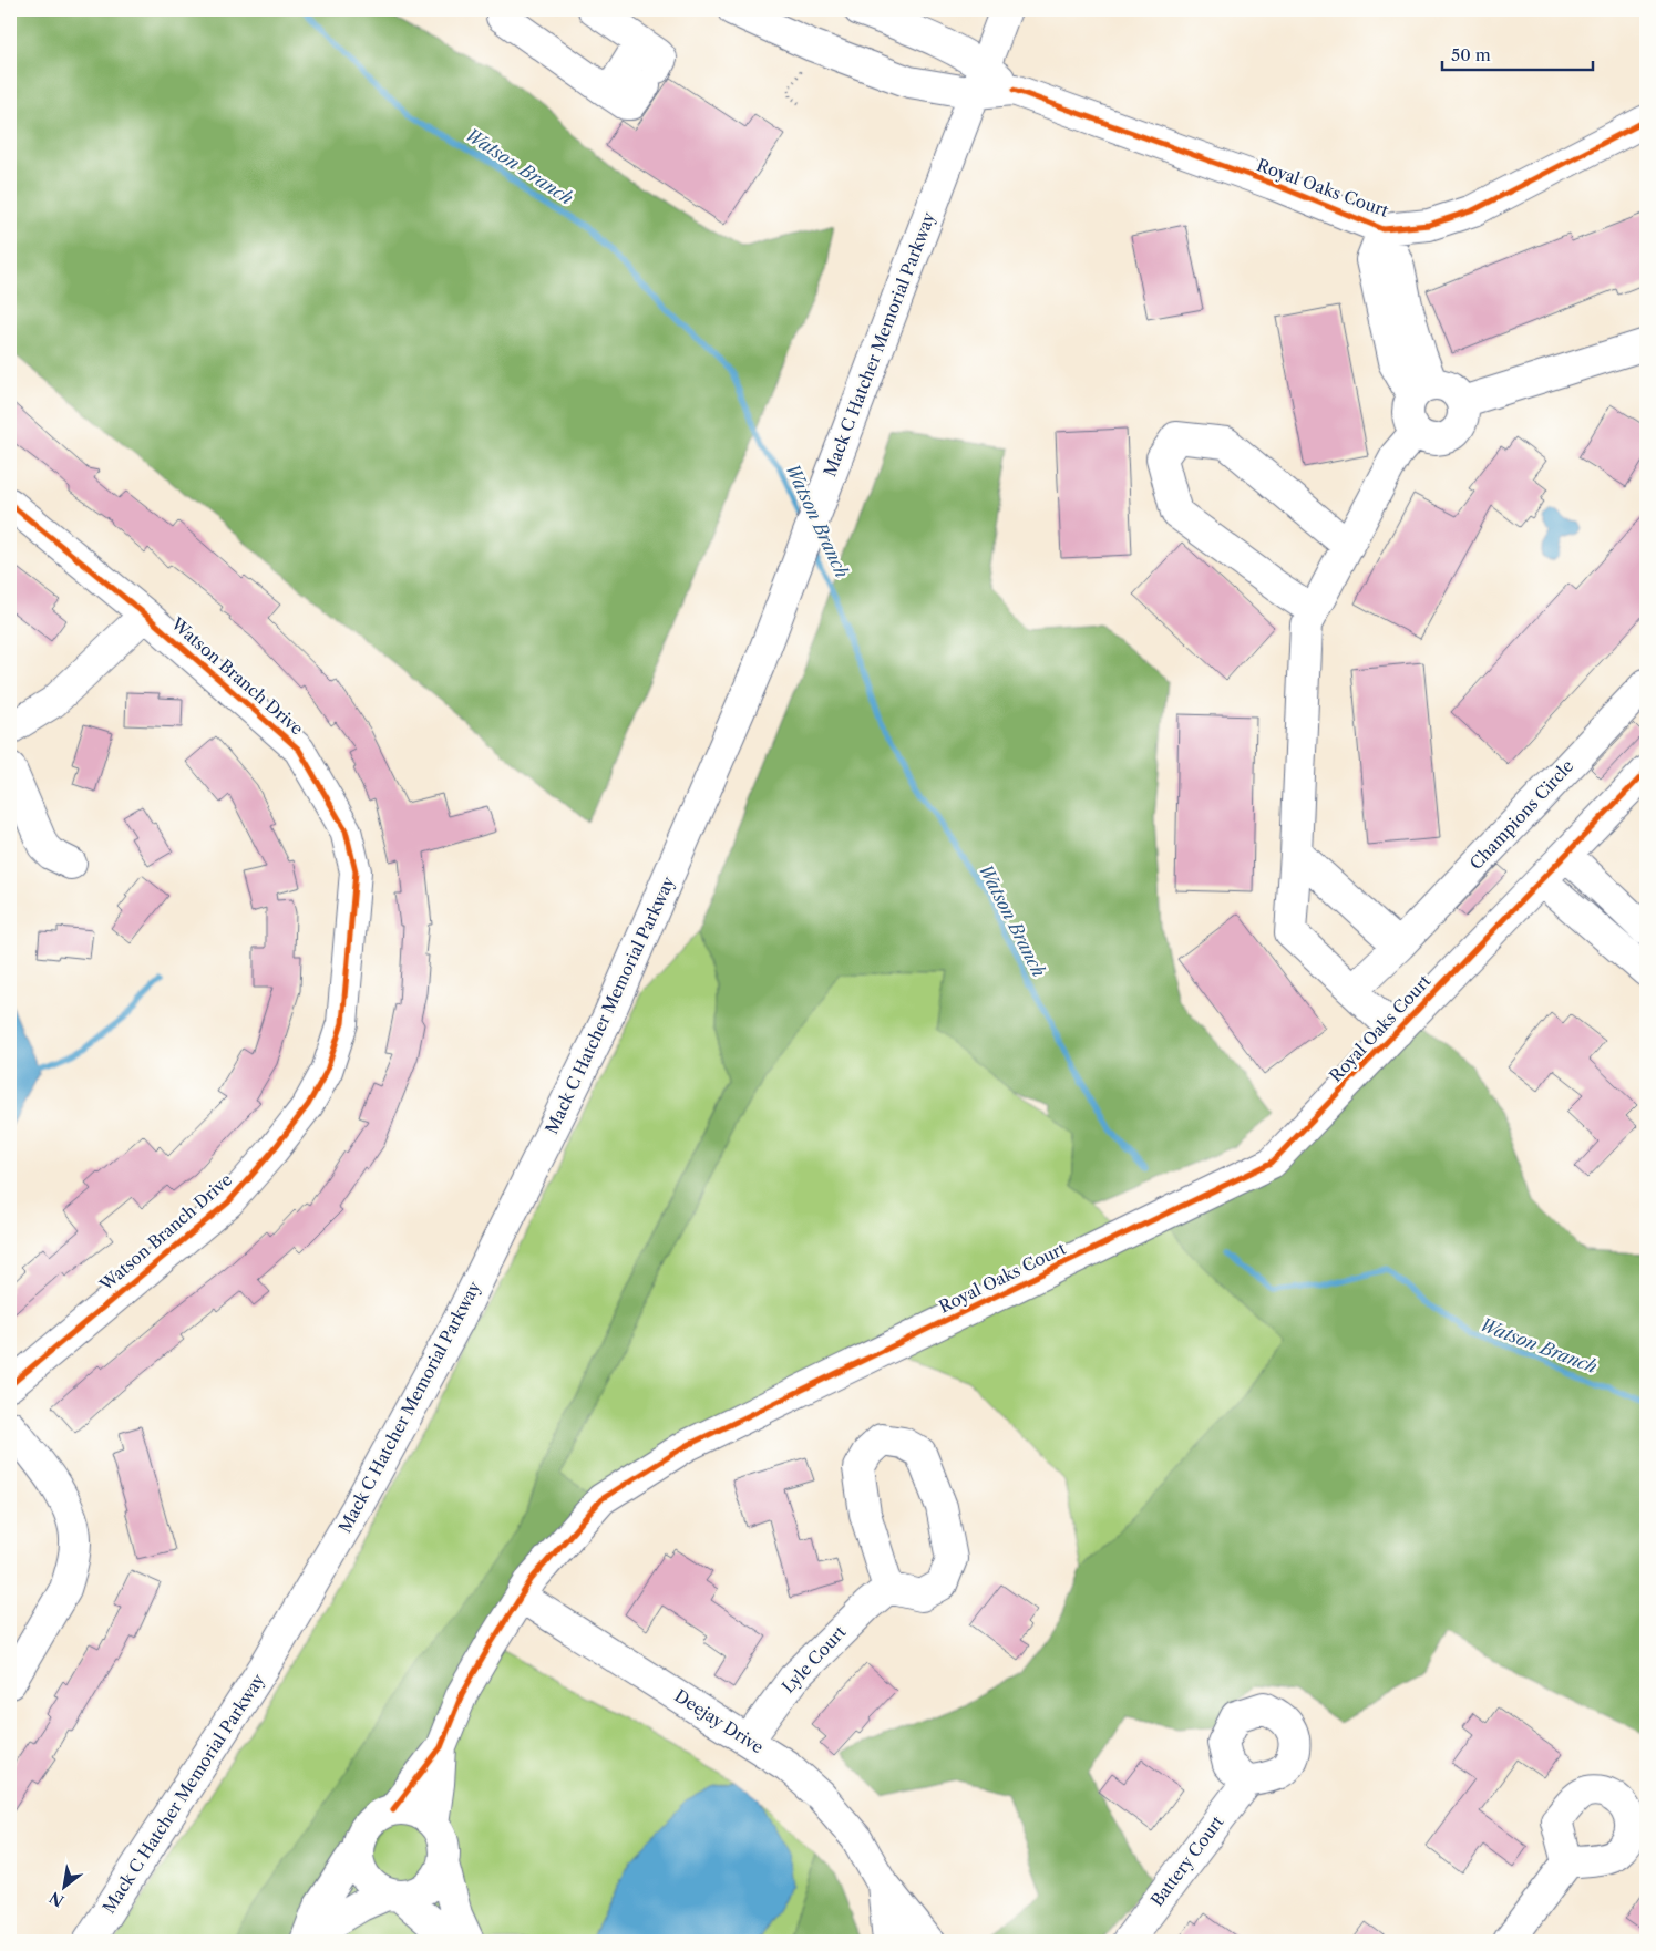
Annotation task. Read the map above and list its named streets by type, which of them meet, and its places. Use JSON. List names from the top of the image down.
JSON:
{
  "streets": {
    "street": [
      "Royal Oaks Court",
      "Mack C Hatcher Memorial Parkway",
      "Watson Branch Drive",
      "Champions Circle",
      "Lyle Court",
      "Deejay Drive",
      "Battery Court"
    ]
  },
  "crossings": [
    ["Royal Oaks Court", "Mack C Hatcher Memorial Parkway"],
    ["Royal Oaks Court", "Deejay Drive"],
    ["Lyle Court", "Deejay Drive"]
  ],
  "water": ["Watson Branch"],
  "scale_bar": "50 m",
  "north": "bottom left"
}
